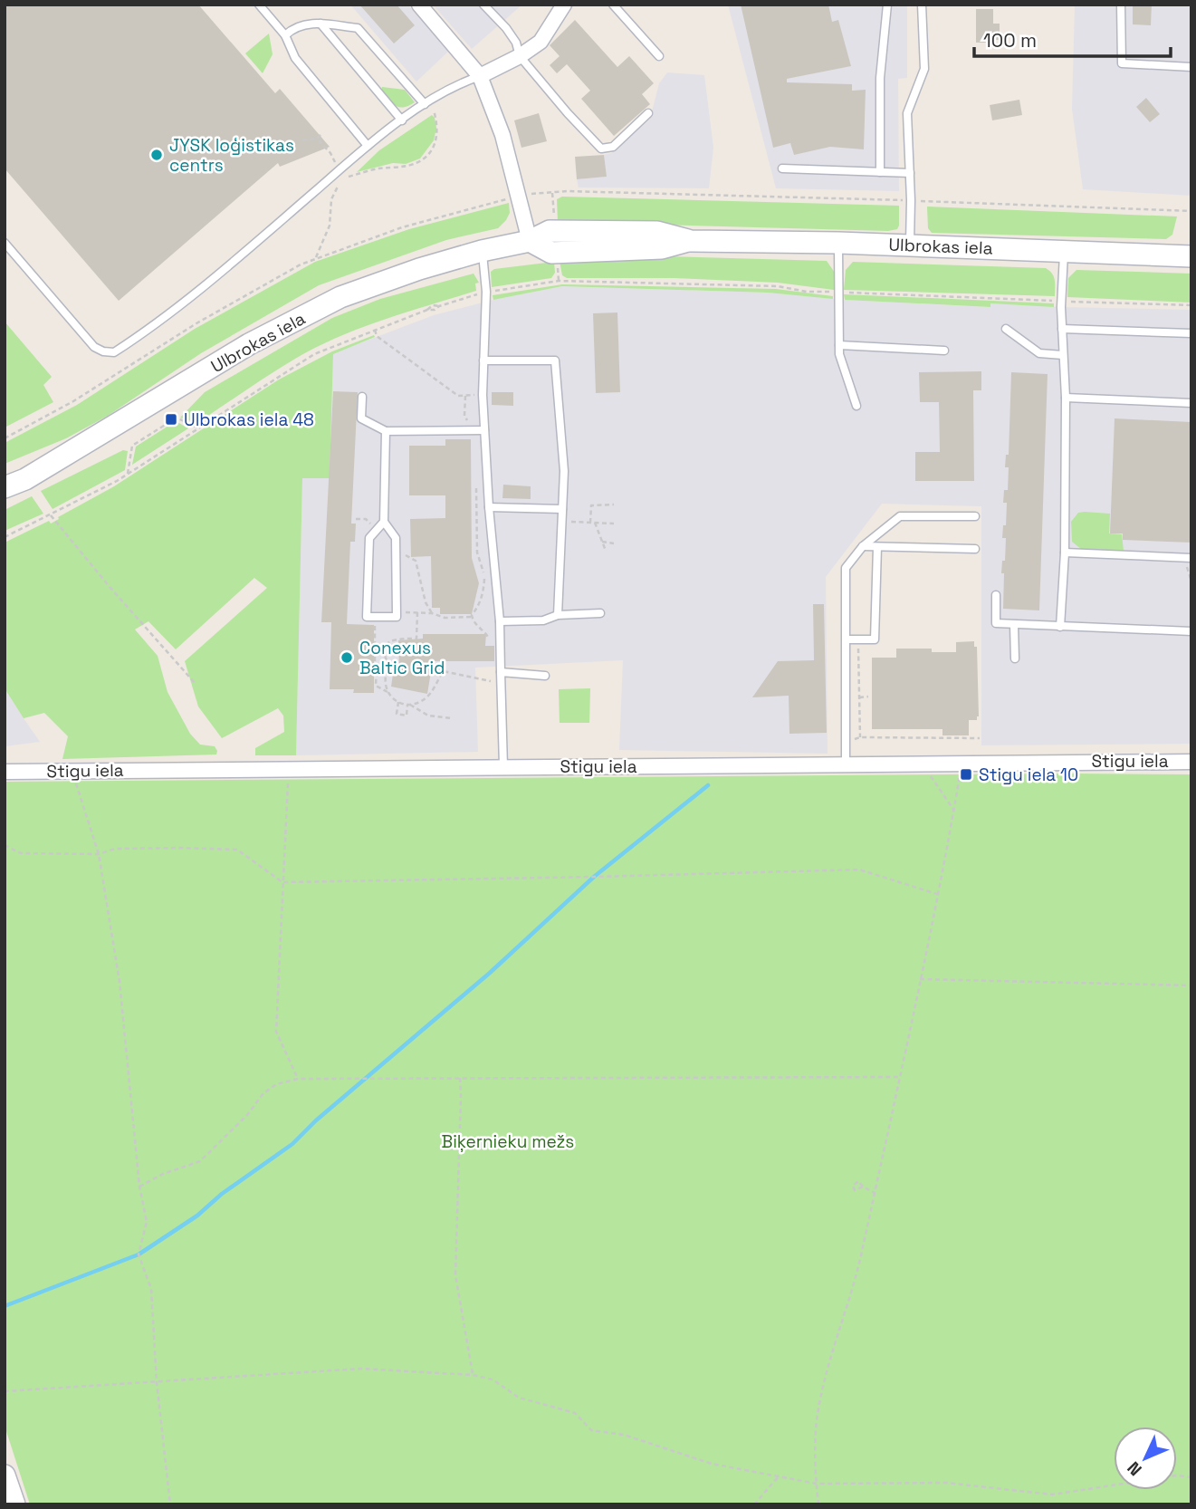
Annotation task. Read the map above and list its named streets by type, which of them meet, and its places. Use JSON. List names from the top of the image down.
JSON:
{
  "streets": {
    "main road": ["Ulbrokas iela"],
    "street": ["Stigu iela"]
  },
  "parks": ["Biķernieku mežs"],
  "places": {
    "other": ["JYSK loģistikas centrs", "Conexus Baltic Grid"],
    "transit": ["Ulbrokas iela 48", "Stigu iela 10"]
  },
  "scale_bar": "100 m",
  "north": "bottom left"
}
